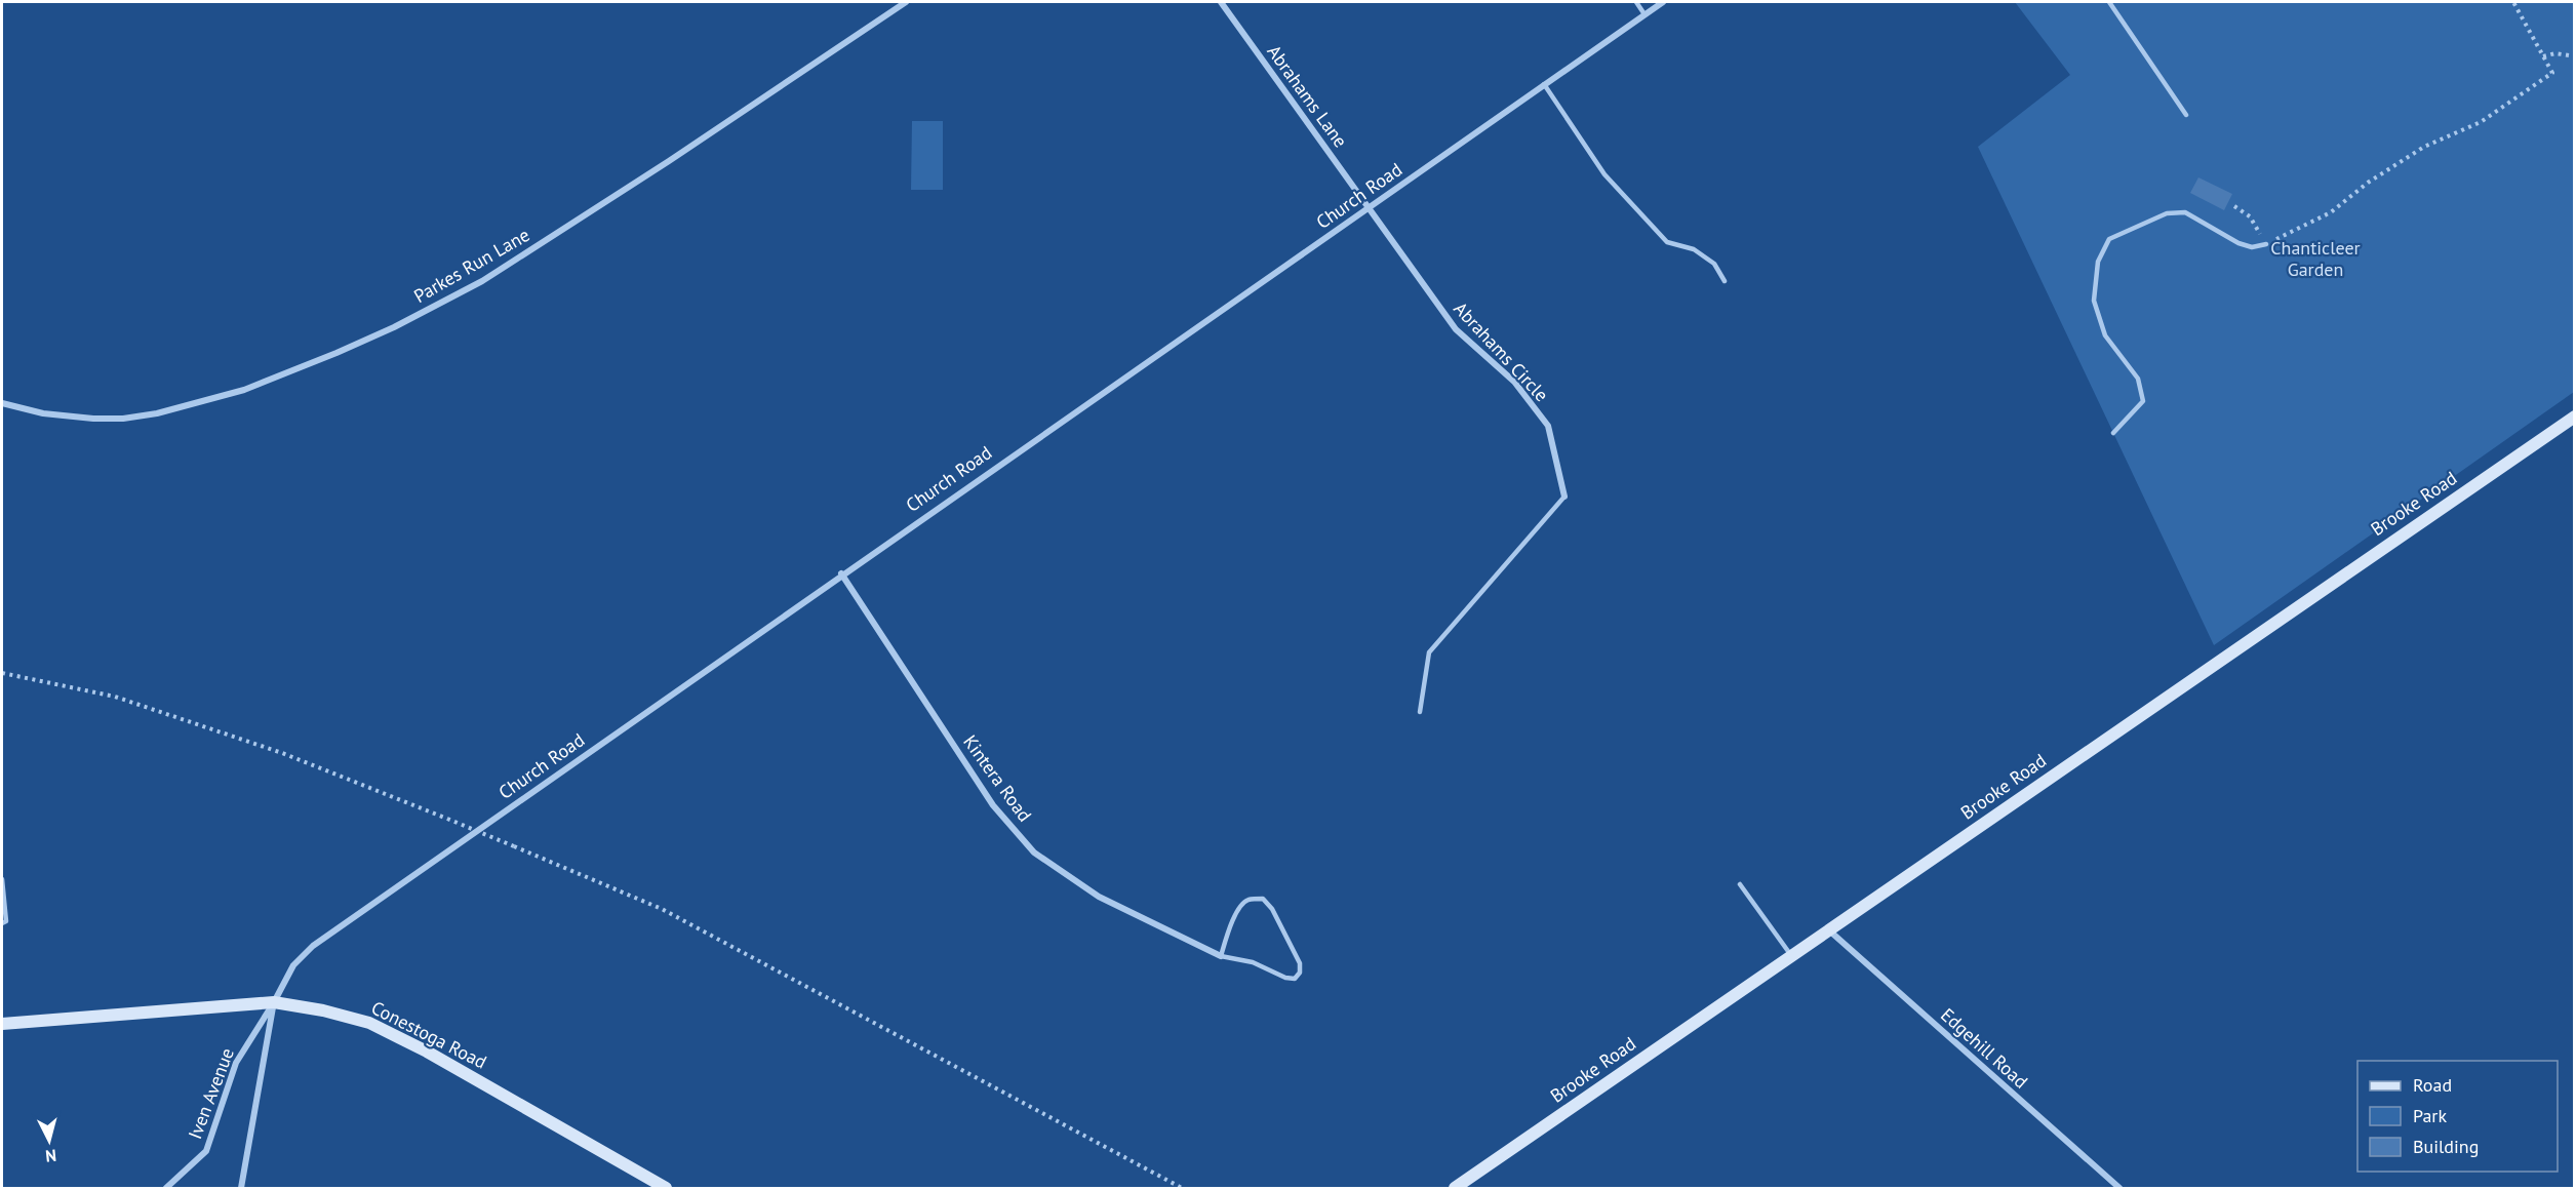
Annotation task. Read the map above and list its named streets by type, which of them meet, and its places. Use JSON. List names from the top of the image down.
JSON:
{
  "streets": {
    "main road": ["Brooke Road", "Conestoga Road"],
    "street": [
      "Abrahams Lane",
      "Church Road",
      "Parkes Run Lane",
      "Abrahams Circle",
      "Kintera Road",
      "Edgehill Road",
      "Iven Avenue"
    ]
  },
  "crossings": [
    ["Abrahams Lane", "Church Road"],
    ["Abrahams Lane", "Abrahams Circle"],
    ["Church Road", "Abrahams Circle"],
    ["Church Road", "Kintera Road"],
    ["Church Road", "Conestoga Road"],
    ["Church Road", "Iven Avenue"],
    ["Brooke Road", "Edgehill Road"],
    ["Conestoga Road", "Iven Avenue"]
  ],
  "parks": ["Chanticleer Garden"],
  "legend": ["Road", "Park", "Building"],
  "north": "bottom"
}
